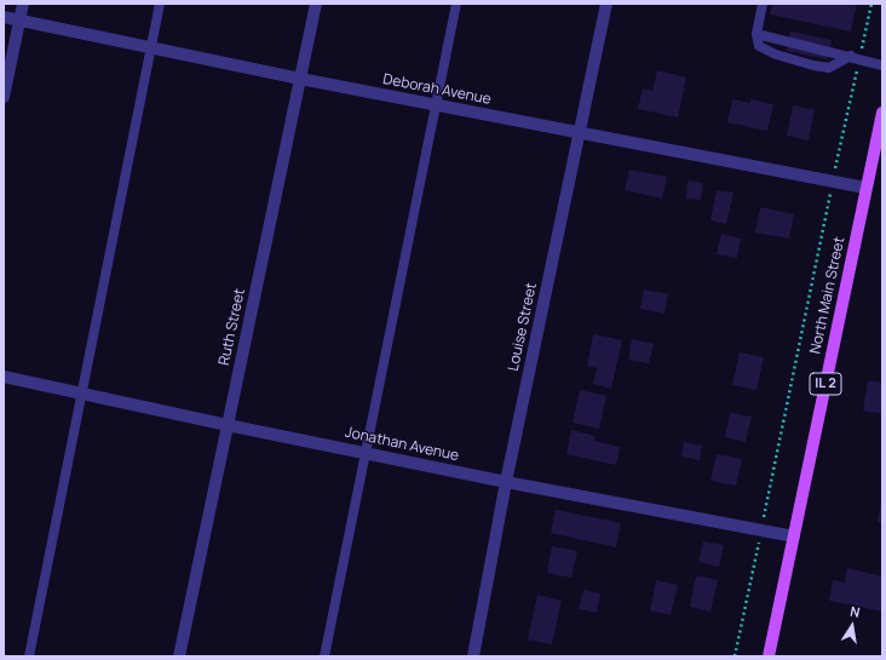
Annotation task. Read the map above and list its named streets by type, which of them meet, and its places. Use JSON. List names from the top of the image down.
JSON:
{
  "streets": {
    "main road": ["North Main Street", "IL 2"],
    "street": [
      "Deborah Avenue",
      "Ruth Street",
      "Louise Street",
      "Jonathan Avenue"
    ]
  },
  "crossings": [
    ["Deborah Avenue", "North Main Street"],
    ["Deborah Avenue", "Ruth Street"],
    ["Deborah Avenue", "Louise Street"],
    ["North Main Street", "Jonathan Avenue"],
    ["Ruth Street", "Jonathan Avenue"],
    ["Louise Street", "Jonathan Avenue"]
  ],
  "north": "top"
}
